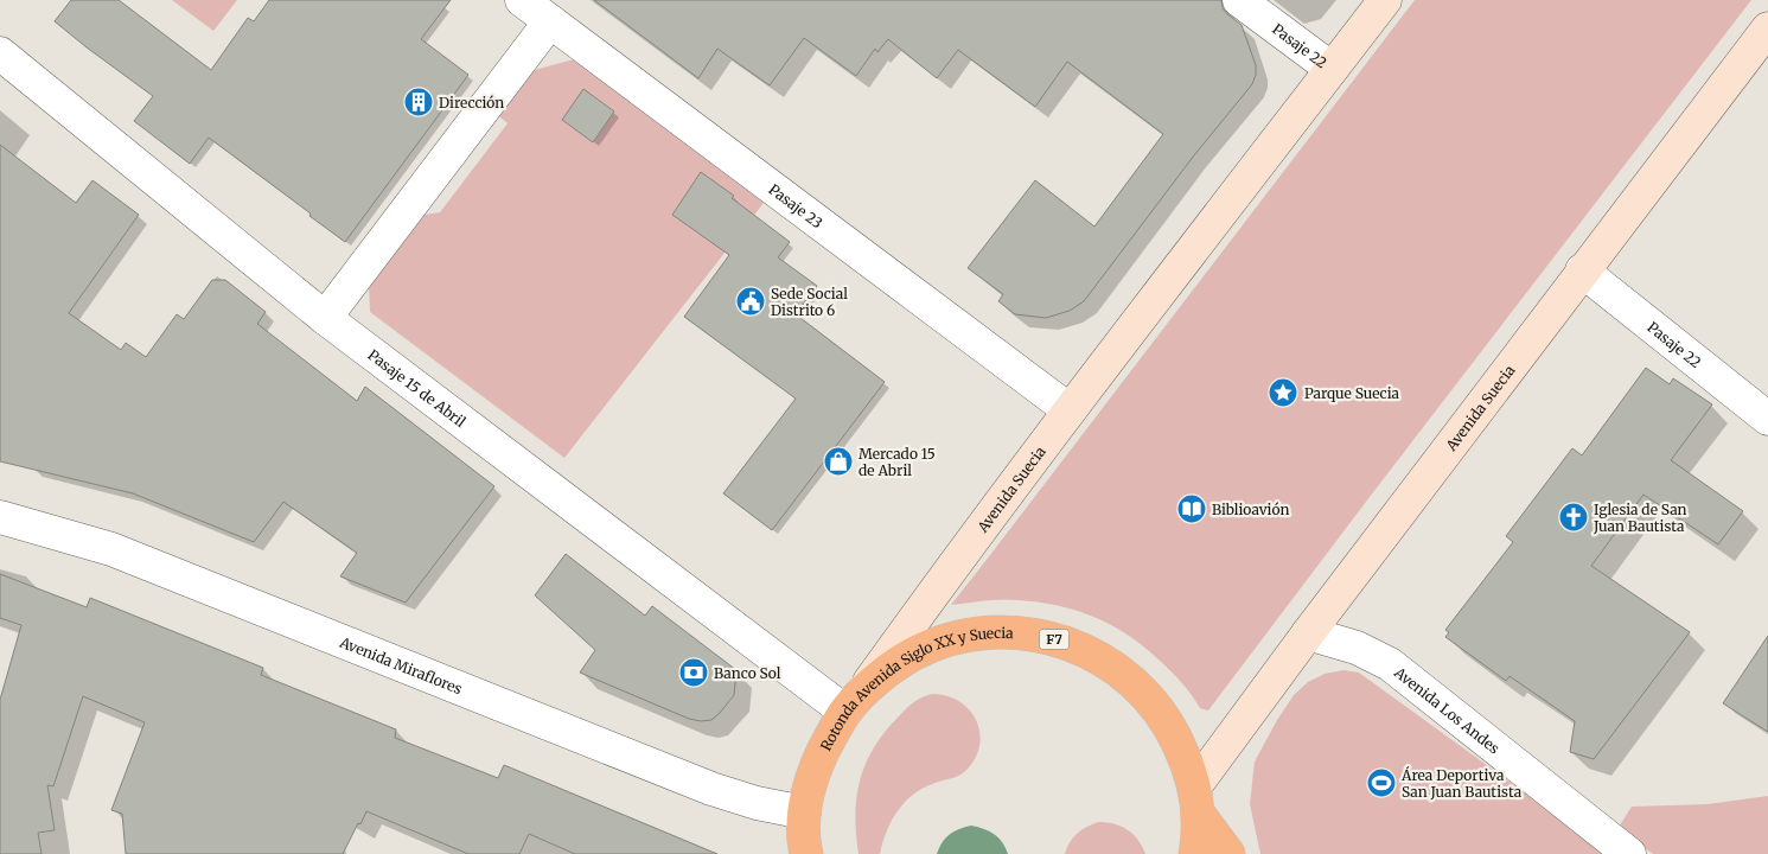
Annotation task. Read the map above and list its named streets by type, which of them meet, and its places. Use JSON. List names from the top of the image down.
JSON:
{
  "streets": {
    "highway": ["F7", "Rotonda Avenida Siglo XX y Suecia"],
    "main road": ["Avenida Suecia"],
    "street": [
      "Pasaje 22",
      "Pasaje 23",
      "Pasaje 15 de Abril",
      "Avenida Miraflores",
      "Avenida Los Andes"
    ]
  },
  "crossings": [
    ["Pasaje 22", "Avenida Suecia"],
    ["Pasaje 23", "Avenida Suecia"],
    ["Pasaje 15 de Abril", "Avenida Suecia"],
    ["Pasaje 15 de Abril", "Rotonda Avenida Siglo XX y Suecia"],
    ["Avenida Suecia", "F7"],
    ["Avenida Suecia", "Rotonda Avenida Siglo XX y Suecia"],
    ["Avenida Suecia", "Avenida Los Andes"],
    ["F7", "Rotonda Avenida Siglo XX y Suecia"],
    ["Avenida Miraflores", "Rotonda Avenida Siglo XX y Suecia"]
  ],
  "places": {
    "building": ["Dirección"],
    "public building": ["Sede Social Distrito 6"],
    "place": ["Parque Suecia"],
    "shop": ["Mercado 15 de Abril"],
    "library": ["Biblioavión"],
    "church": ["Iglesia de San Juan Bautista"],
    "bank": ["Banco Sol"],
    "sports": ["Área Deportiva San Juan Bautista"]
  }
}
